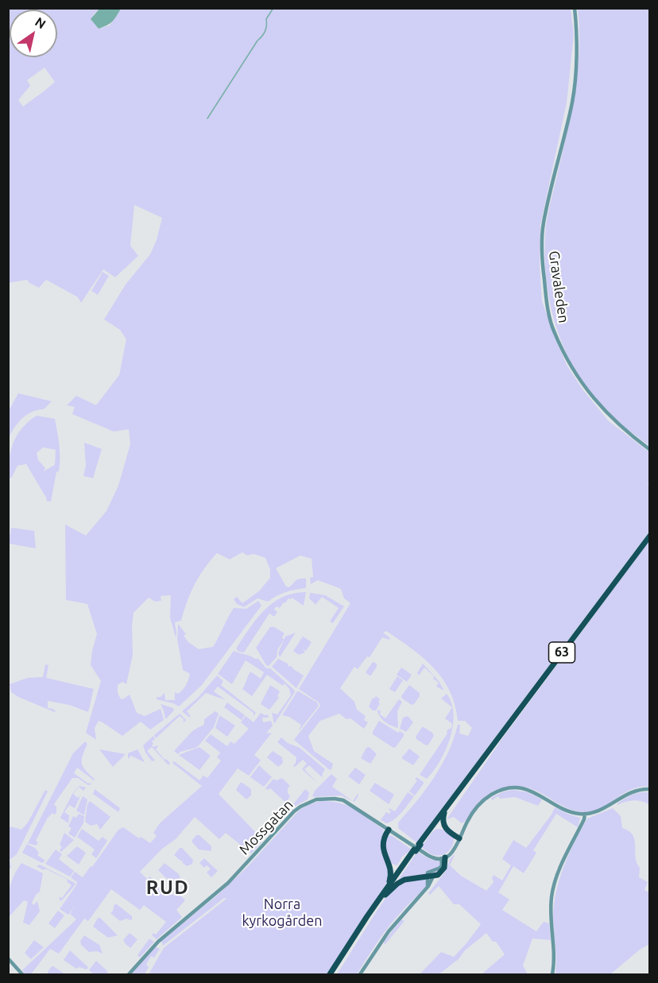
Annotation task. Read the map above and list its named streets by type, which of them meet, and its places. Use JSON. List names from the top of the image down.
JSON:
{
  "streets": {
    "main road": ["63"],
    "street": ["Gravaleden", "Mossgatan"]
  },
  "districts": ["RUD"],
  "parks": ["Norra kyrkogården"],
  "north": "top right"
}
